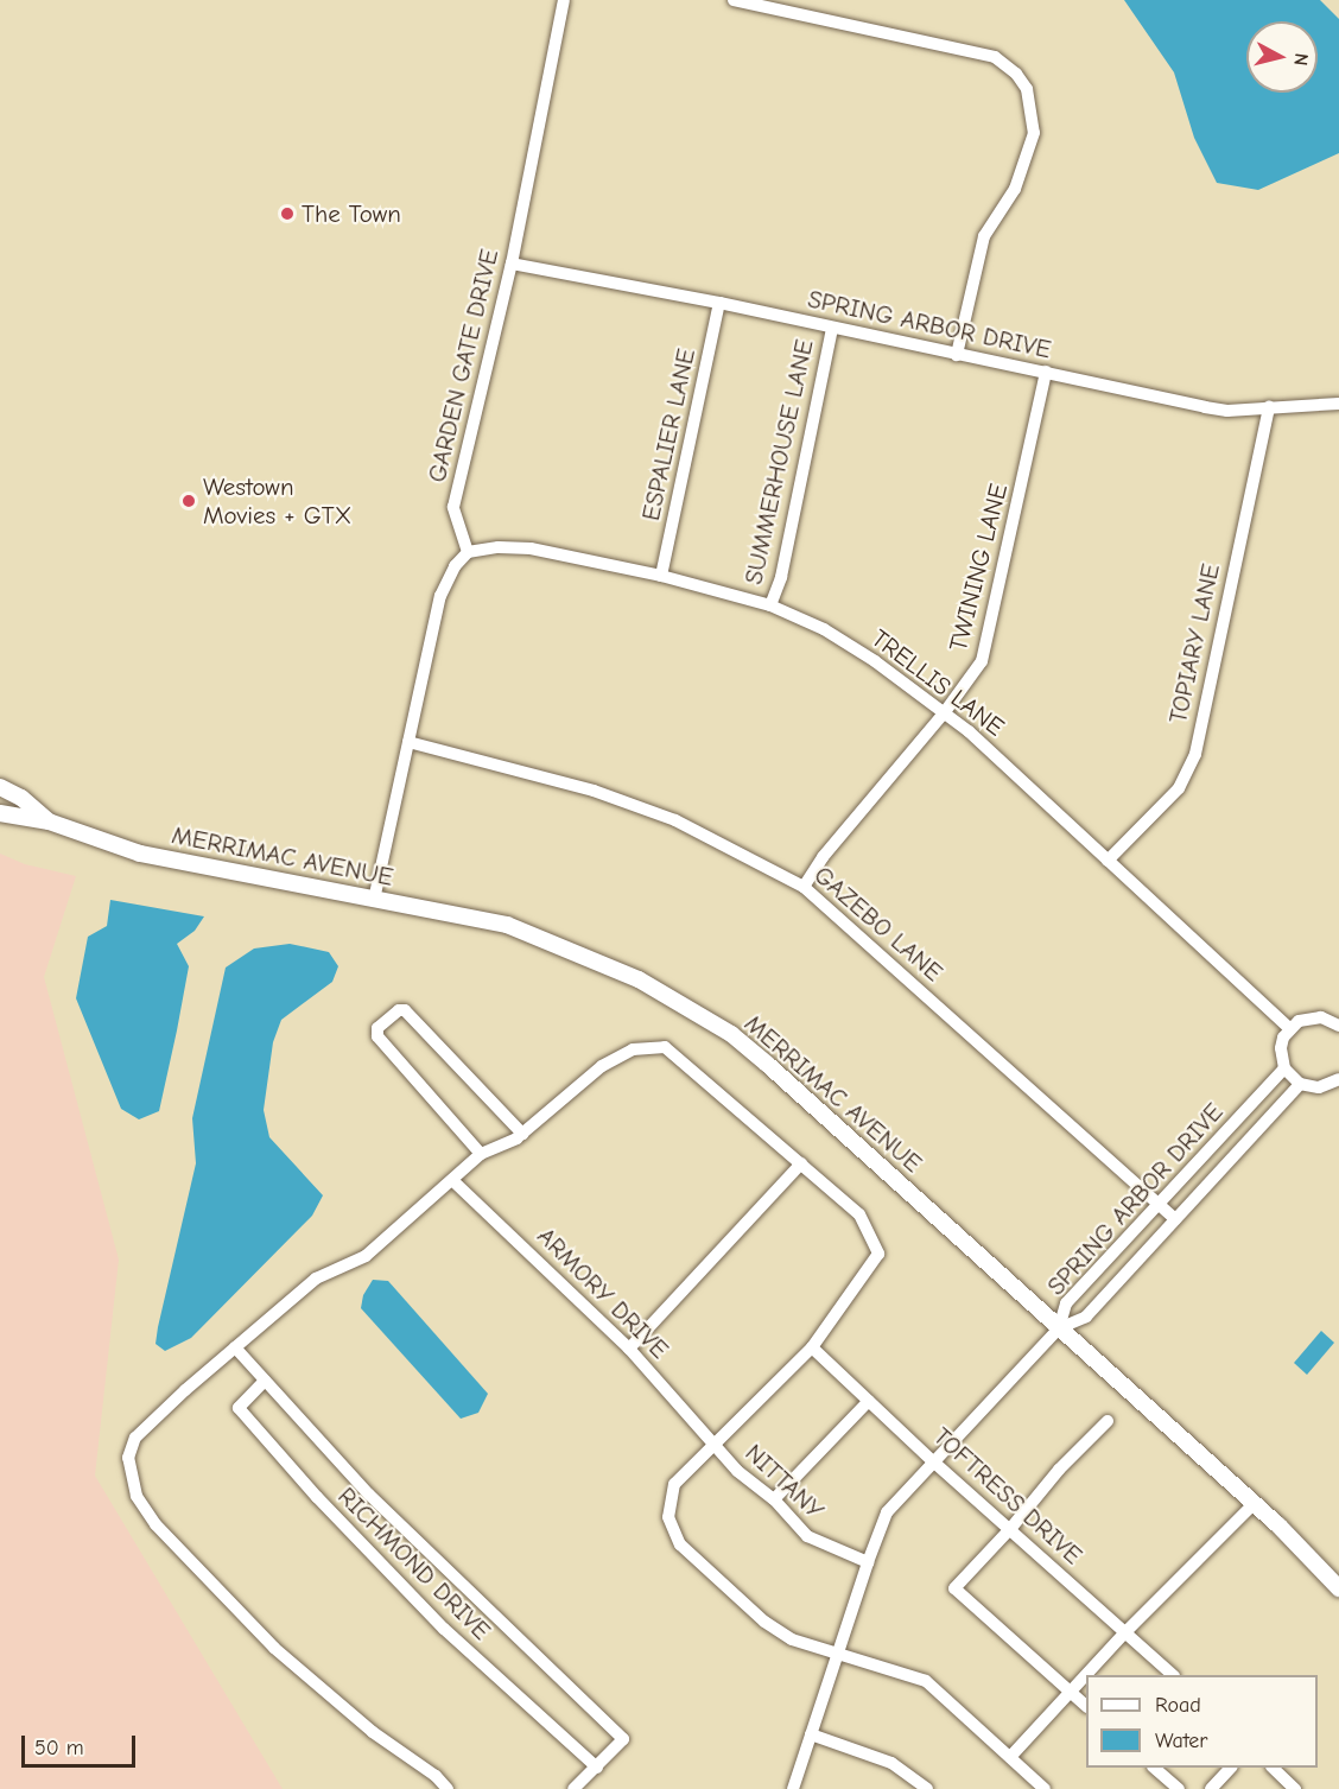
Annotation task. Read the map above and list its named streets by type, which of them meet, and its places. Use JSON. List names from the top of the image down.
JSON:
{
  "streets": {
    "street": [
      "SPRING ARBOR DRIVE",
      "GARDEN GATE DRIVE",
      "ESPALIER LANE",
      "SUMMERHOUSE LANE",
      "TWINING LANE",
      "TOPIARY LANE",
      "TRELLIS LANE",
      "MERRIMAC AVENUE",
      "GAZEBO LANE",
      "ARMORY DRIVE",
      "NITTANY",
      "TOFTRESS DRIVE",
      "RICHMOND DRIVE"
    ]
  },
  "crossings": [
    ["SPRING ARBOR DRIVE", "GARDEN GATE DRIVE"],
    ["SPRING ARBOR DRIVE", "ESPALIER LANE"],
    ["SPRING ARBOR DRIVE", "SUMMERHOUSE LANE"],
    ["SPRING ARBOR DRIVE", "TWINING LANE"],
    ["SPRING ARBOR DRIVE", "TOPIARY LANE"],
    ["SPRING ARBOR DRIVE", "MERRIMAC AVENUE"],
    ["SPRING ARBOR DRIVE", "GAZEBO LANE"],
    ["GARDEN GATE DRIVE", "TRELLIS LANE"],
    ["ESPALIER LANE", "TRELLIS LANE"],
    ["SUMMERHOUSE LANE", "TRELLIS LANE"],
    ["TWINING LANE", "TRELLIS LANE"],
    ["TWINING LANE", "GAZEBO LANE"],
    ["TOPIARY LANE", "TRELLIS LANE"],
    ["ARMORY DRIVE", "NITTANY"]
  ],
  "places": ["The Town", "Westown Movies + GTX"],
  "legend": ["Road", "Water"],
  "scale_bar": "50 m",
  "north": "right"
}
